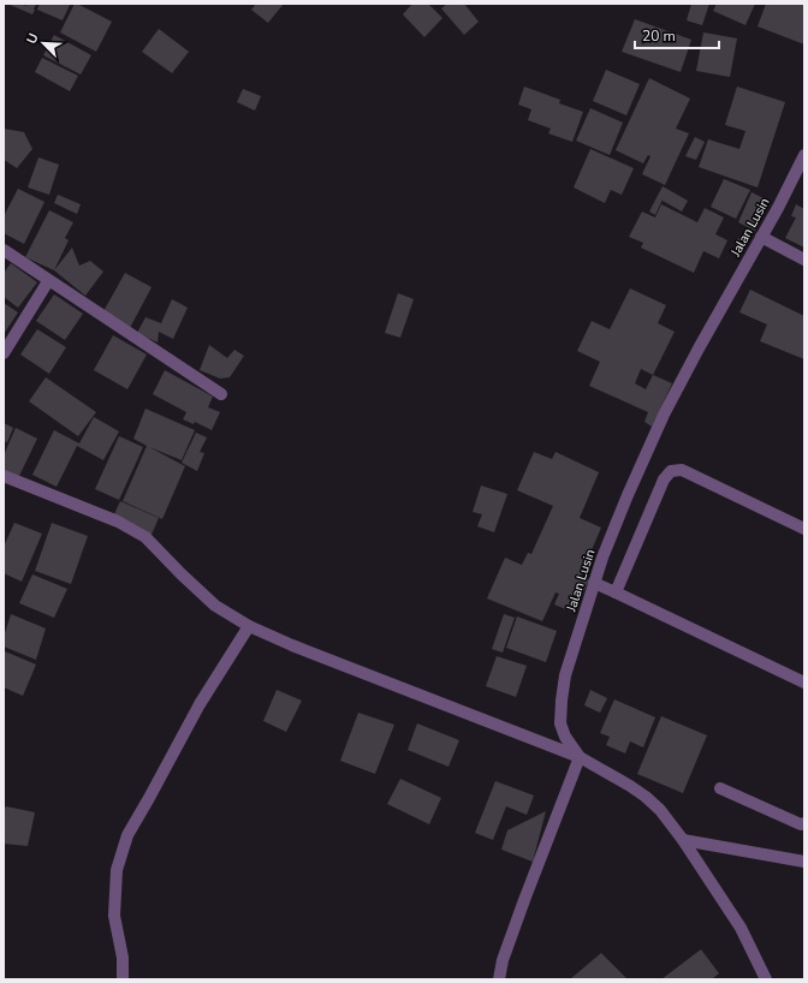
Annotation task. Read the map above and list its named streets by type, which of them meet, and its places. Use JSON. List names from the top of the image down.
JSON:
{
  "streets": {
    "street": ["Jalan Lusin"]
  },
  "scale_bar": "20 m",
  "north": "top left"
}
